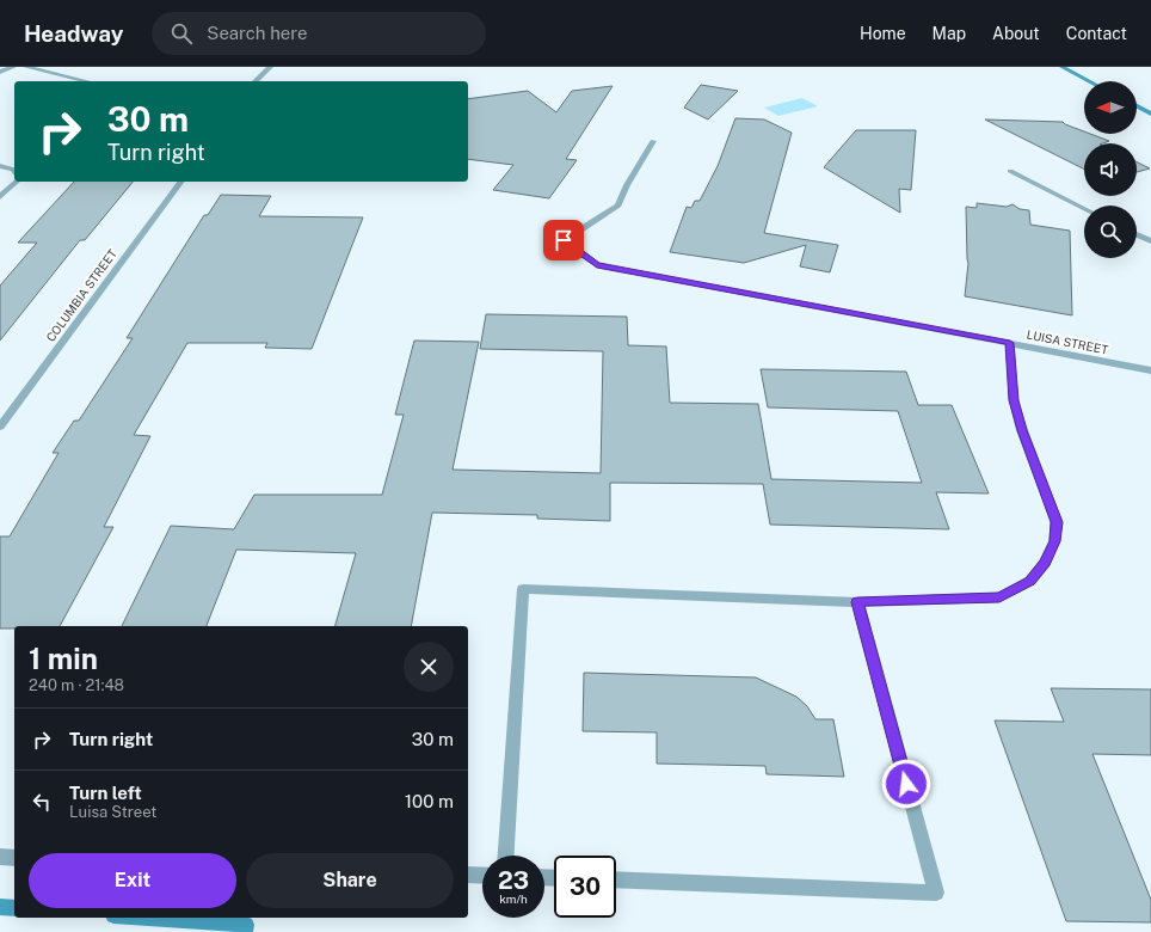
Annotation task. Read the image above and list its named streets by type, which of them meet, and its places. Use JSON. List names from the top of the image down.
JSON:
{
  "streets": {
    "street": ["COLUMBIA STREET", "LUISA STREET"]
  },
  "north": "left",
  "page": {
    "header": "Headway",
    "search": "Search here",
    "nav": [
      "Home",
      "Map",
      "About",
      "Contact"
    ],
    "turn": ["30 m", "Turn right"],
    "heading": ["1 min", "240 m · 21:48"],
    "list": [
      {
        "name": "Turn right",
        "value": "30 m"
      },
      {
        "name": "Turn left",
        "note": "Luisa Street",
        "value": "100 m"
      }
    ],
    "buttons": ["Exit", "Share"],
    "speed": "23 km/h",
    "limit": "30"
  }
}
